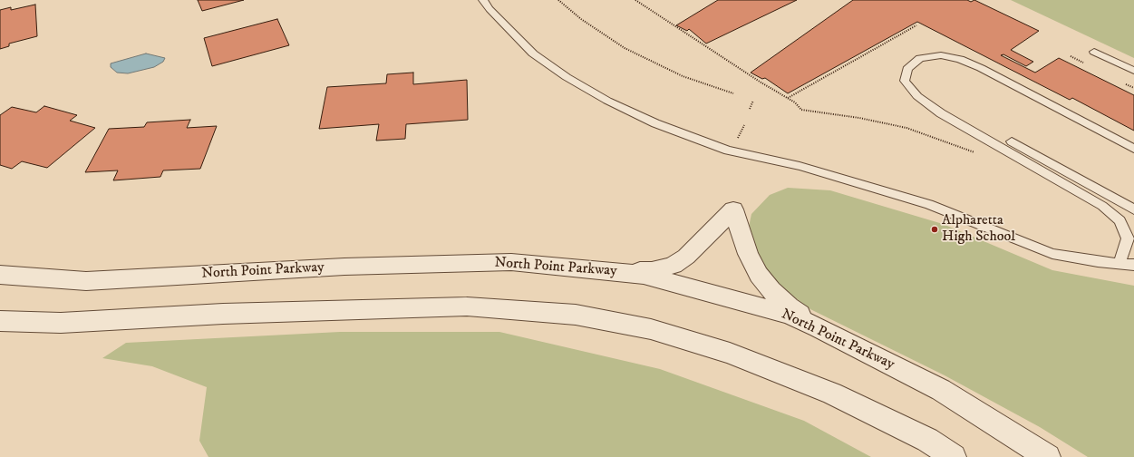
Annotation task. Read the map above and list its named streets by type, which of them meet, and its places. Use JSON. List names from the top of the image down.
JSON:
{
  "streets": {
    "street": ["North Point Parkway"]
  },
  "places": ["Alpharetta High School"]
}
